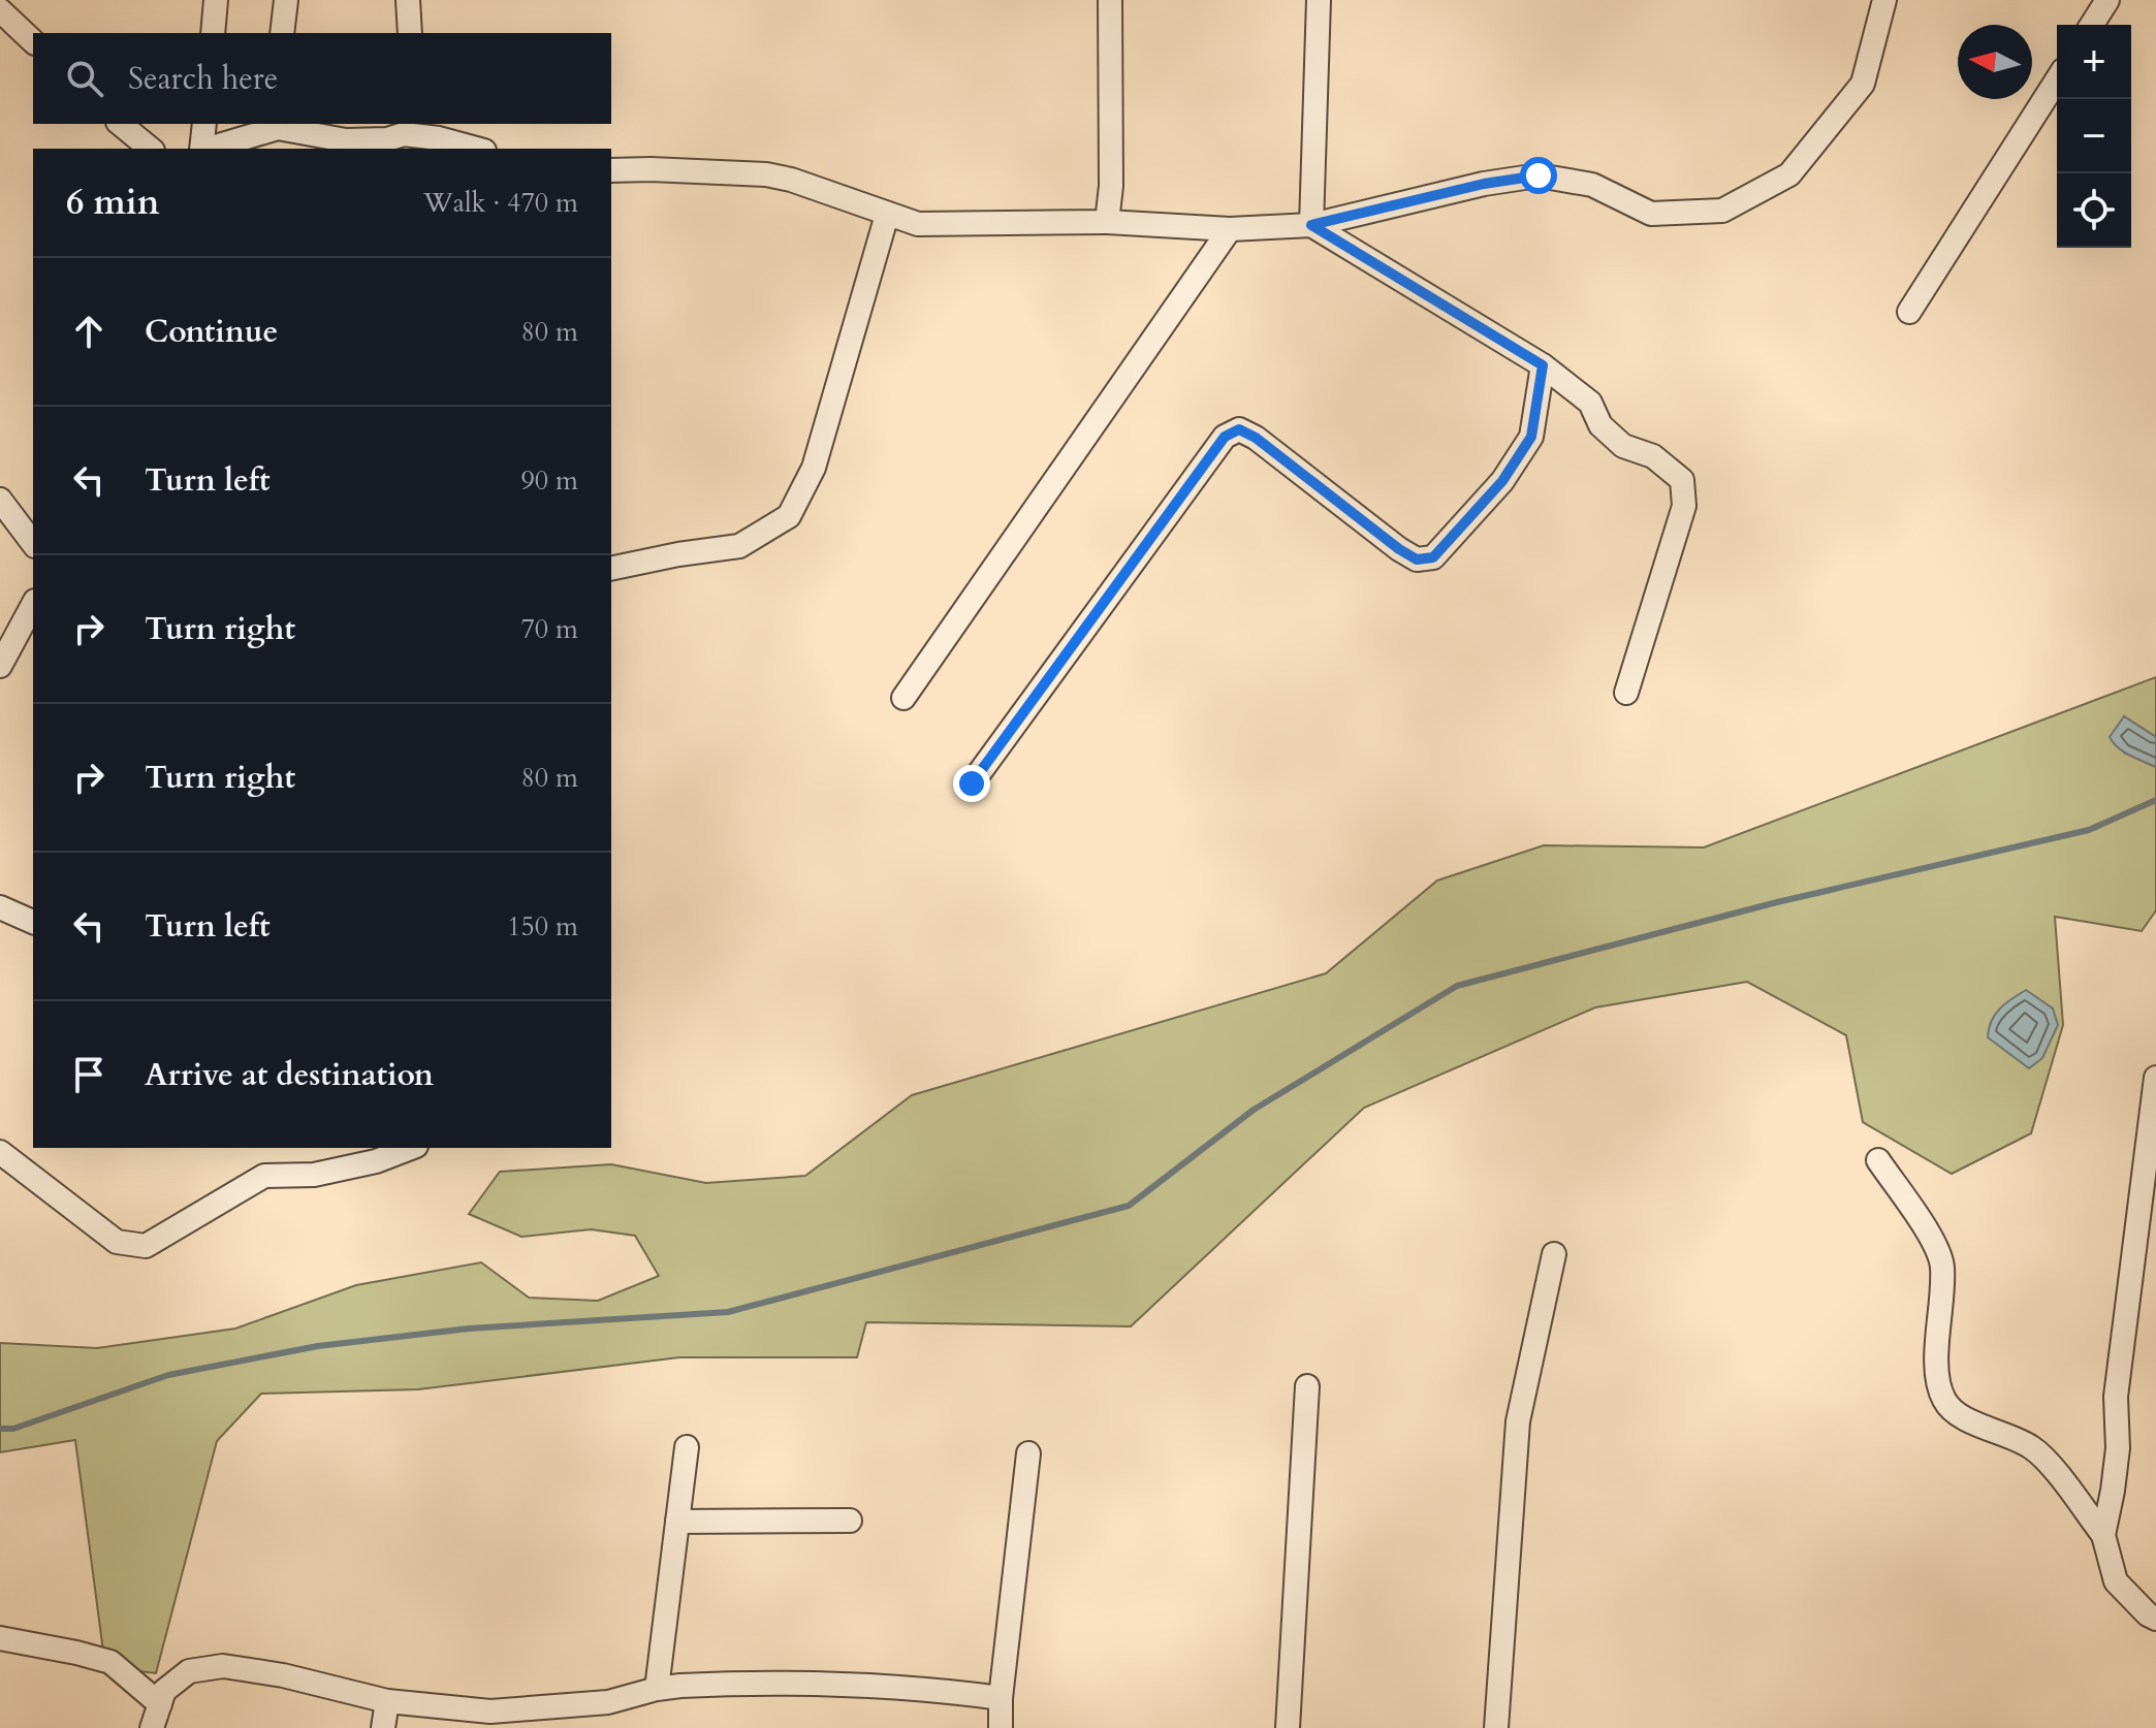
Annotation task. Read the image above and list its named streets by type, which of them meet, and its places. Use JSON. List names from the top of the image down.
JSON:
{
  "north": "left",
  "page": {
    "map_buttons": ["+", "−"],
    "search": "Search here",
    "heading": ["6 min", "Walk · 470 m"],
    "list": [
      ["Continue", "80 m"],
      ["Turn left", "90 m"],
      ["Turn right", "70 m"],
      ["Turn right", "80 m"],
      ["Turn left", "150 m"],
      "Arrive at destination"
    ]
  }
}
